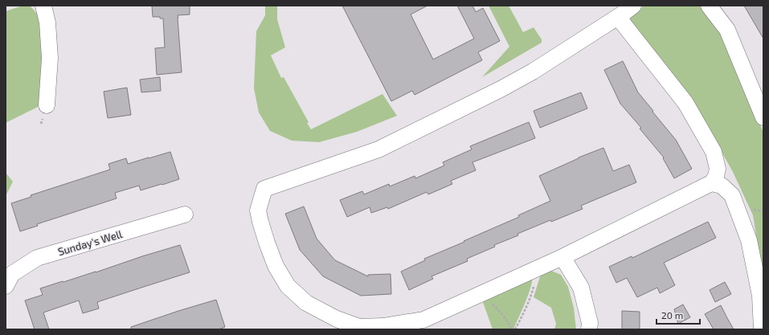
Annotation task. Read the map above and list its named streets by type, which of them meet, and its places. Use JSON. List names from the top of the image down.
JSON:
{
  "streets": {
    "street": ["Sunday's Well"]
  },
  "scale_bar": "20 m"
}
